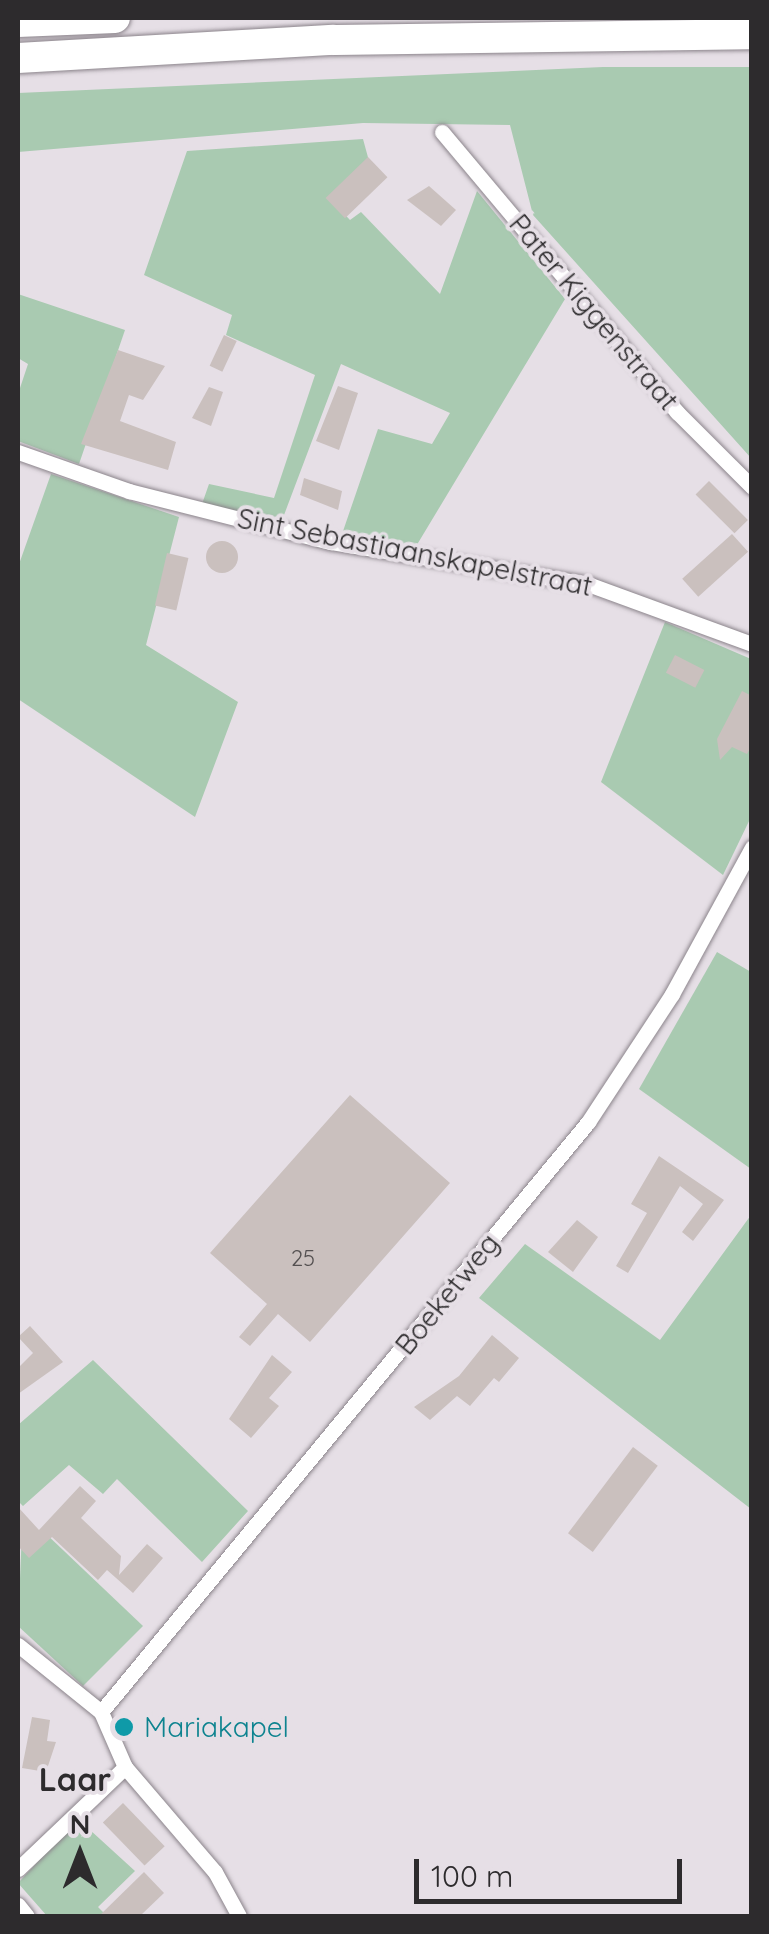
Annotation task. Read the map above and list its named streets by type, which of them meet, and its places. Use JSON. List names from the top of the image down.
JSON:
{
  "streets": {
    "street": ["Pater Kiggenstraat", "Sint Sebastiaanskapelstraat", "Boeketweg"]
  },
  "districts": ["Laar"],
  "places": ["Mariakapel"],
  "house_numbers": ["25"],
  "scale_bar": "100 m",
  "north": "top"
}
